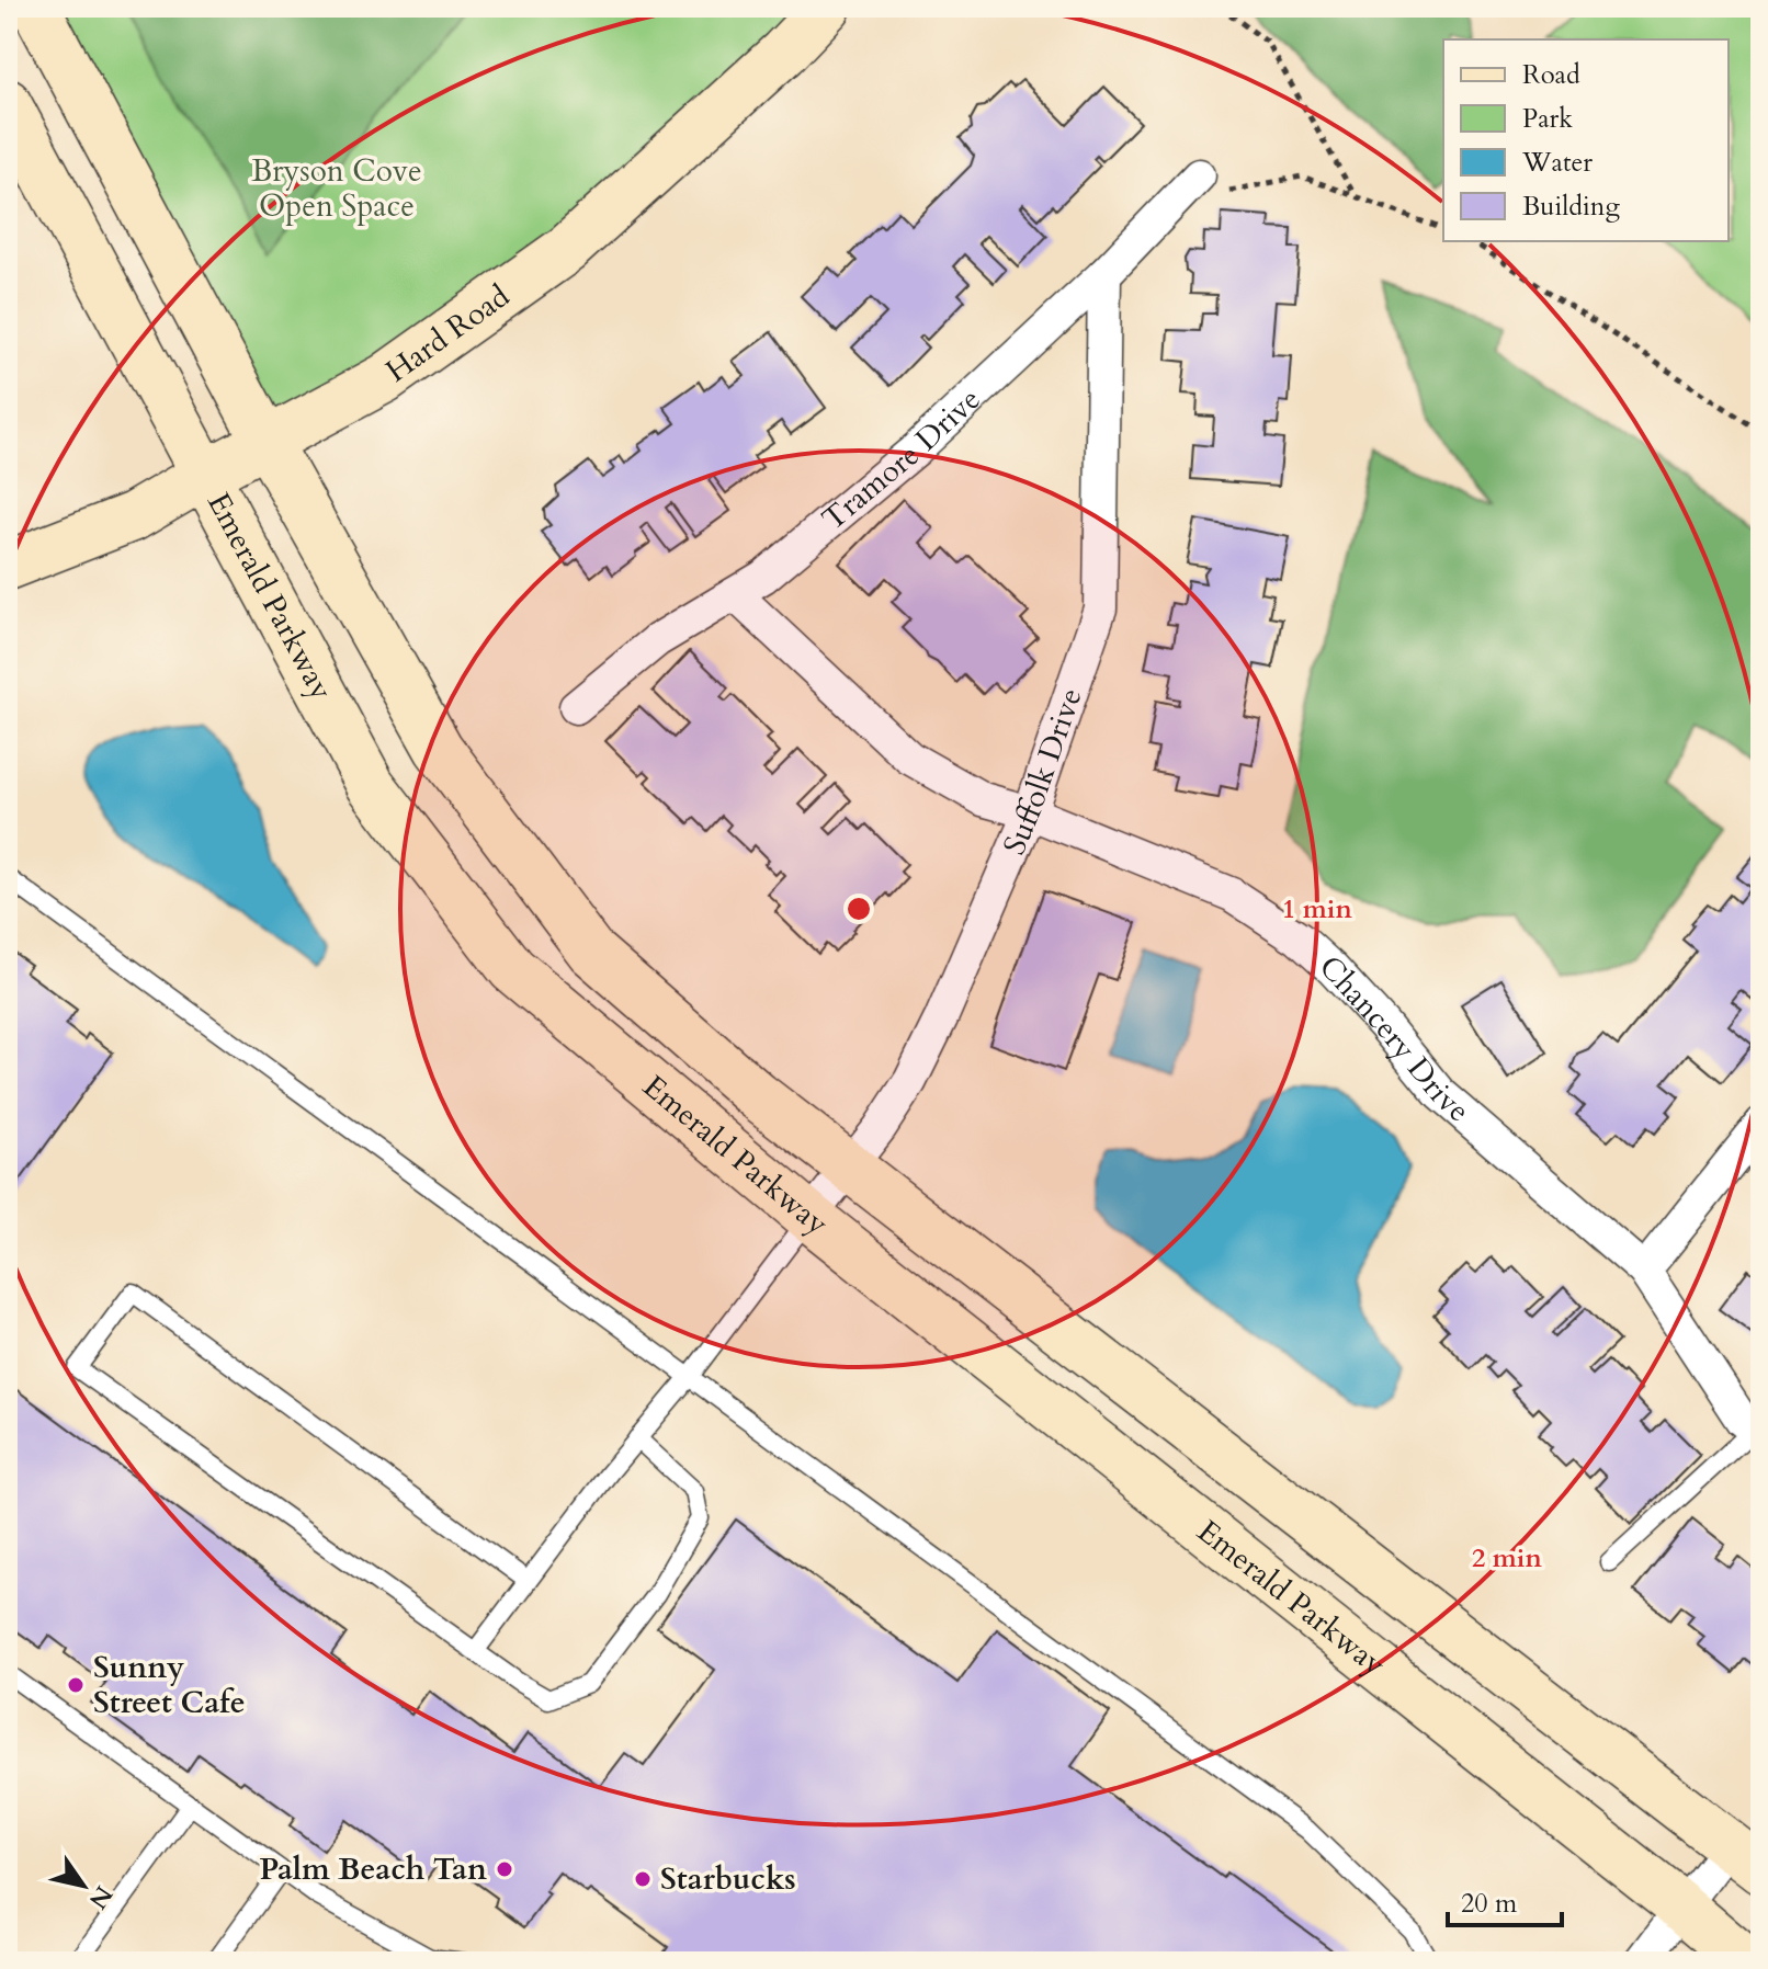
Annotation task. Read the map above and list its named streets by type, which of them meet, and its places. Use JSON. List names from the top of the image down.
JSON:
{
  "streets": {
    "main road": ["Hard Road", "Emerald Parkway"],
    "street": ["Tramore Drive", "Suffolk Drive", "Chancery Drive"]
  },
  "crossings": [
    ["Hard Road", "Emerald Parkway"],
    ["Tramore Drive", "Suffolk Drive"],
    ["Tramore Drive", "Chancery Drive"],
    ["Emerald Parkway", "Suffolk Drive"],
    ["Suffolk Drive", "Chancery Drive"]
  ],
  "parks": ["Bryson Cove Open Space"],
  "places": ["Sunny Street Cafe", "Palm Beach Tan", "Starbucks"],
  "legend": [
    "Road",
    "Park",
    "Water",
    "Building"
  ],
  "scale_bar": "20 m",
  "north": "bottom right",
  "rings": ["1 min", "2 min"]
}
